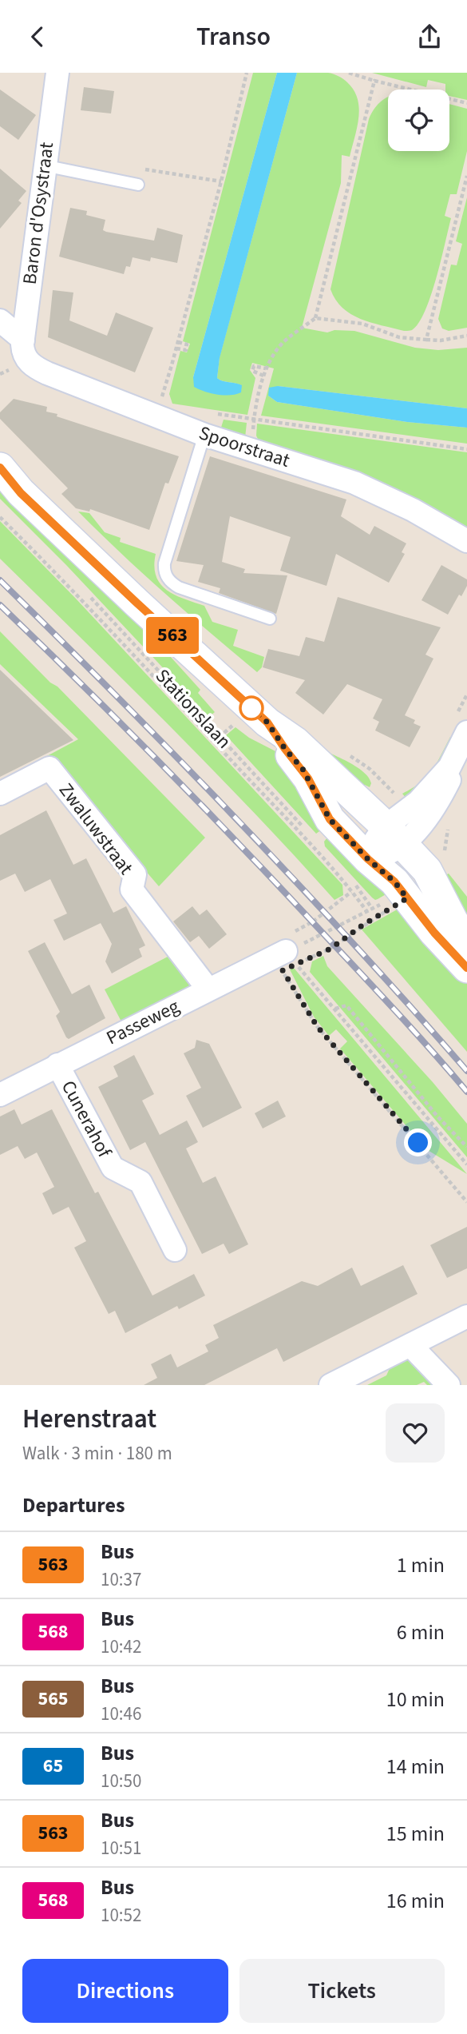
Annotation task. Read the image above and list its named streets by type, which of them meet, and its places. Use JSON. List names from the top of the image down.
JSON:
{
  "streets": {
    "street": [
      "Baron d'Osystraat",
      "Spoorstraat",
      "Stationslaan",
      "Zwaluwstraat",
      "Passeweg",
      "Cunerahof"
    ]
  },
  "crossings": [
    ["Baron d'Osystraat", "Spoorstraat"],
    ["Zwaluwstraat", "Passeweg"],
    ["Passeweg", "Cunerahof"]
  ],
  "lines": ["bus line 563"],
  "page": {
    "header": "Transo",
    "on_map": "563",
    "heading": [
      ["Herenstraat", "Walk · 3 min · 180 m"],
      "Departures"
    ],
    "list": [
      {
        "mark": "563",
        "name": "Bus",
        "note": "10:37",
        "value": "1 min"
      },
      {
        "mark": "568",
        "name": "Bus",
        "note": "10:42",
        "value": "6 min"
      },
      {
        "mark": "565",
        "name": "Bus",
        "note": "10:46",
        "value": "10 min"
      },
      {
        "mark": "65",
        "name": "Bus",
        "note": "10:50",
        "value": "14 min"
      },
      {
        "mark": "563",
        "name": "Bus",
        "note": "10:51",
        "value": "15 min"
      },
      {
        "mark": "568",
        "name": "Bus",
        "note": "10:52",
        "value": "16 min"
      }
    ],
    "buttons": ["Directions", "Tickets"]
  }
}
